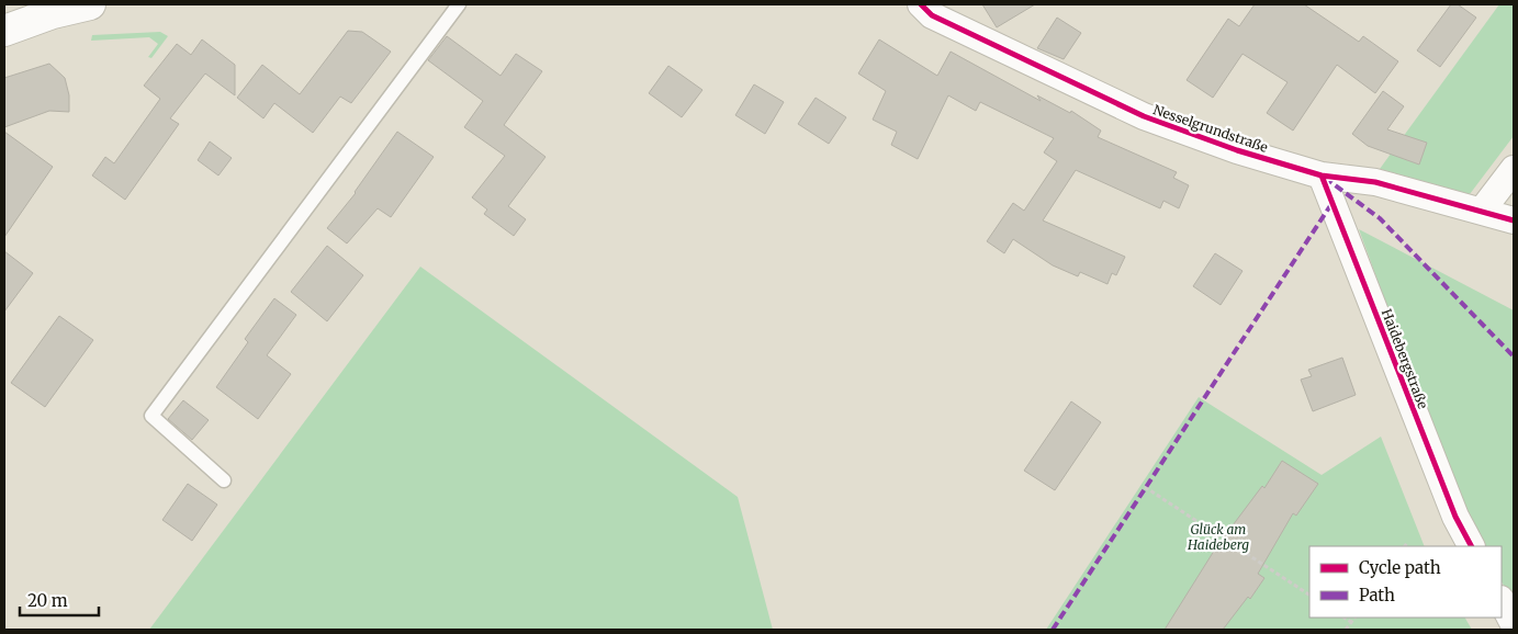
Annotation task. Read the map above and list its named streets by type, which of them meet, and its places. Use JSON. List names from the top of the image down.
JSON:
{
  "streets": {
    "street": ["Nesselgrundstraße", "Haidebergstraße"]
  },
  "crossings": [
    ["Nesselgrundstraße", "Haidebergstraße"]
  ],
  "parks": ["Glück am Haideberg"],
  "legend": ["Cycle path", "Path"],
  "scale_bar": "20 m"
}
